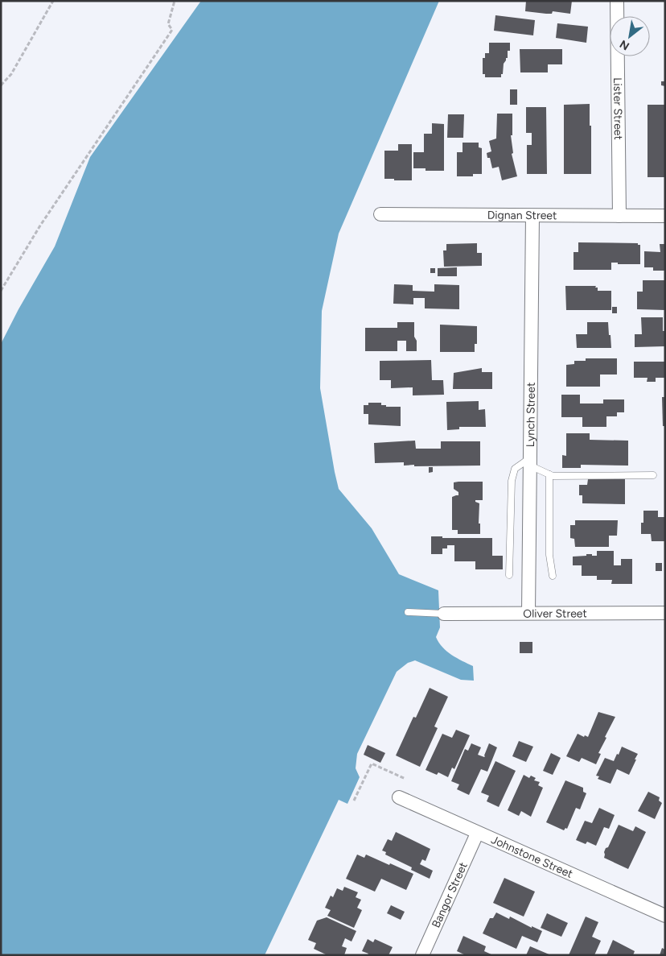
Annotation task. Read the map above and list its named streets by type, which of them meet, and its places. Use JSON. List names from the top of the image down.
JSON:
{
  "streets": {
    "street": [
      "Lister Street",
      "Dignan Street",
      "Lynch Street",
      "Oliver Street",
      "Johnstone Street",
      "Bangor Street"
    ]
  },
  "crossings": [
    ["Lister Street", "Dignan Street"],
    ["Dignan Street", "Lynch Street"],
    ["Lynch Street", "Oliver Street"],
    ["Johnstone Street", "Bangor Street"]
  ],
  "north": "bottom left"
}
